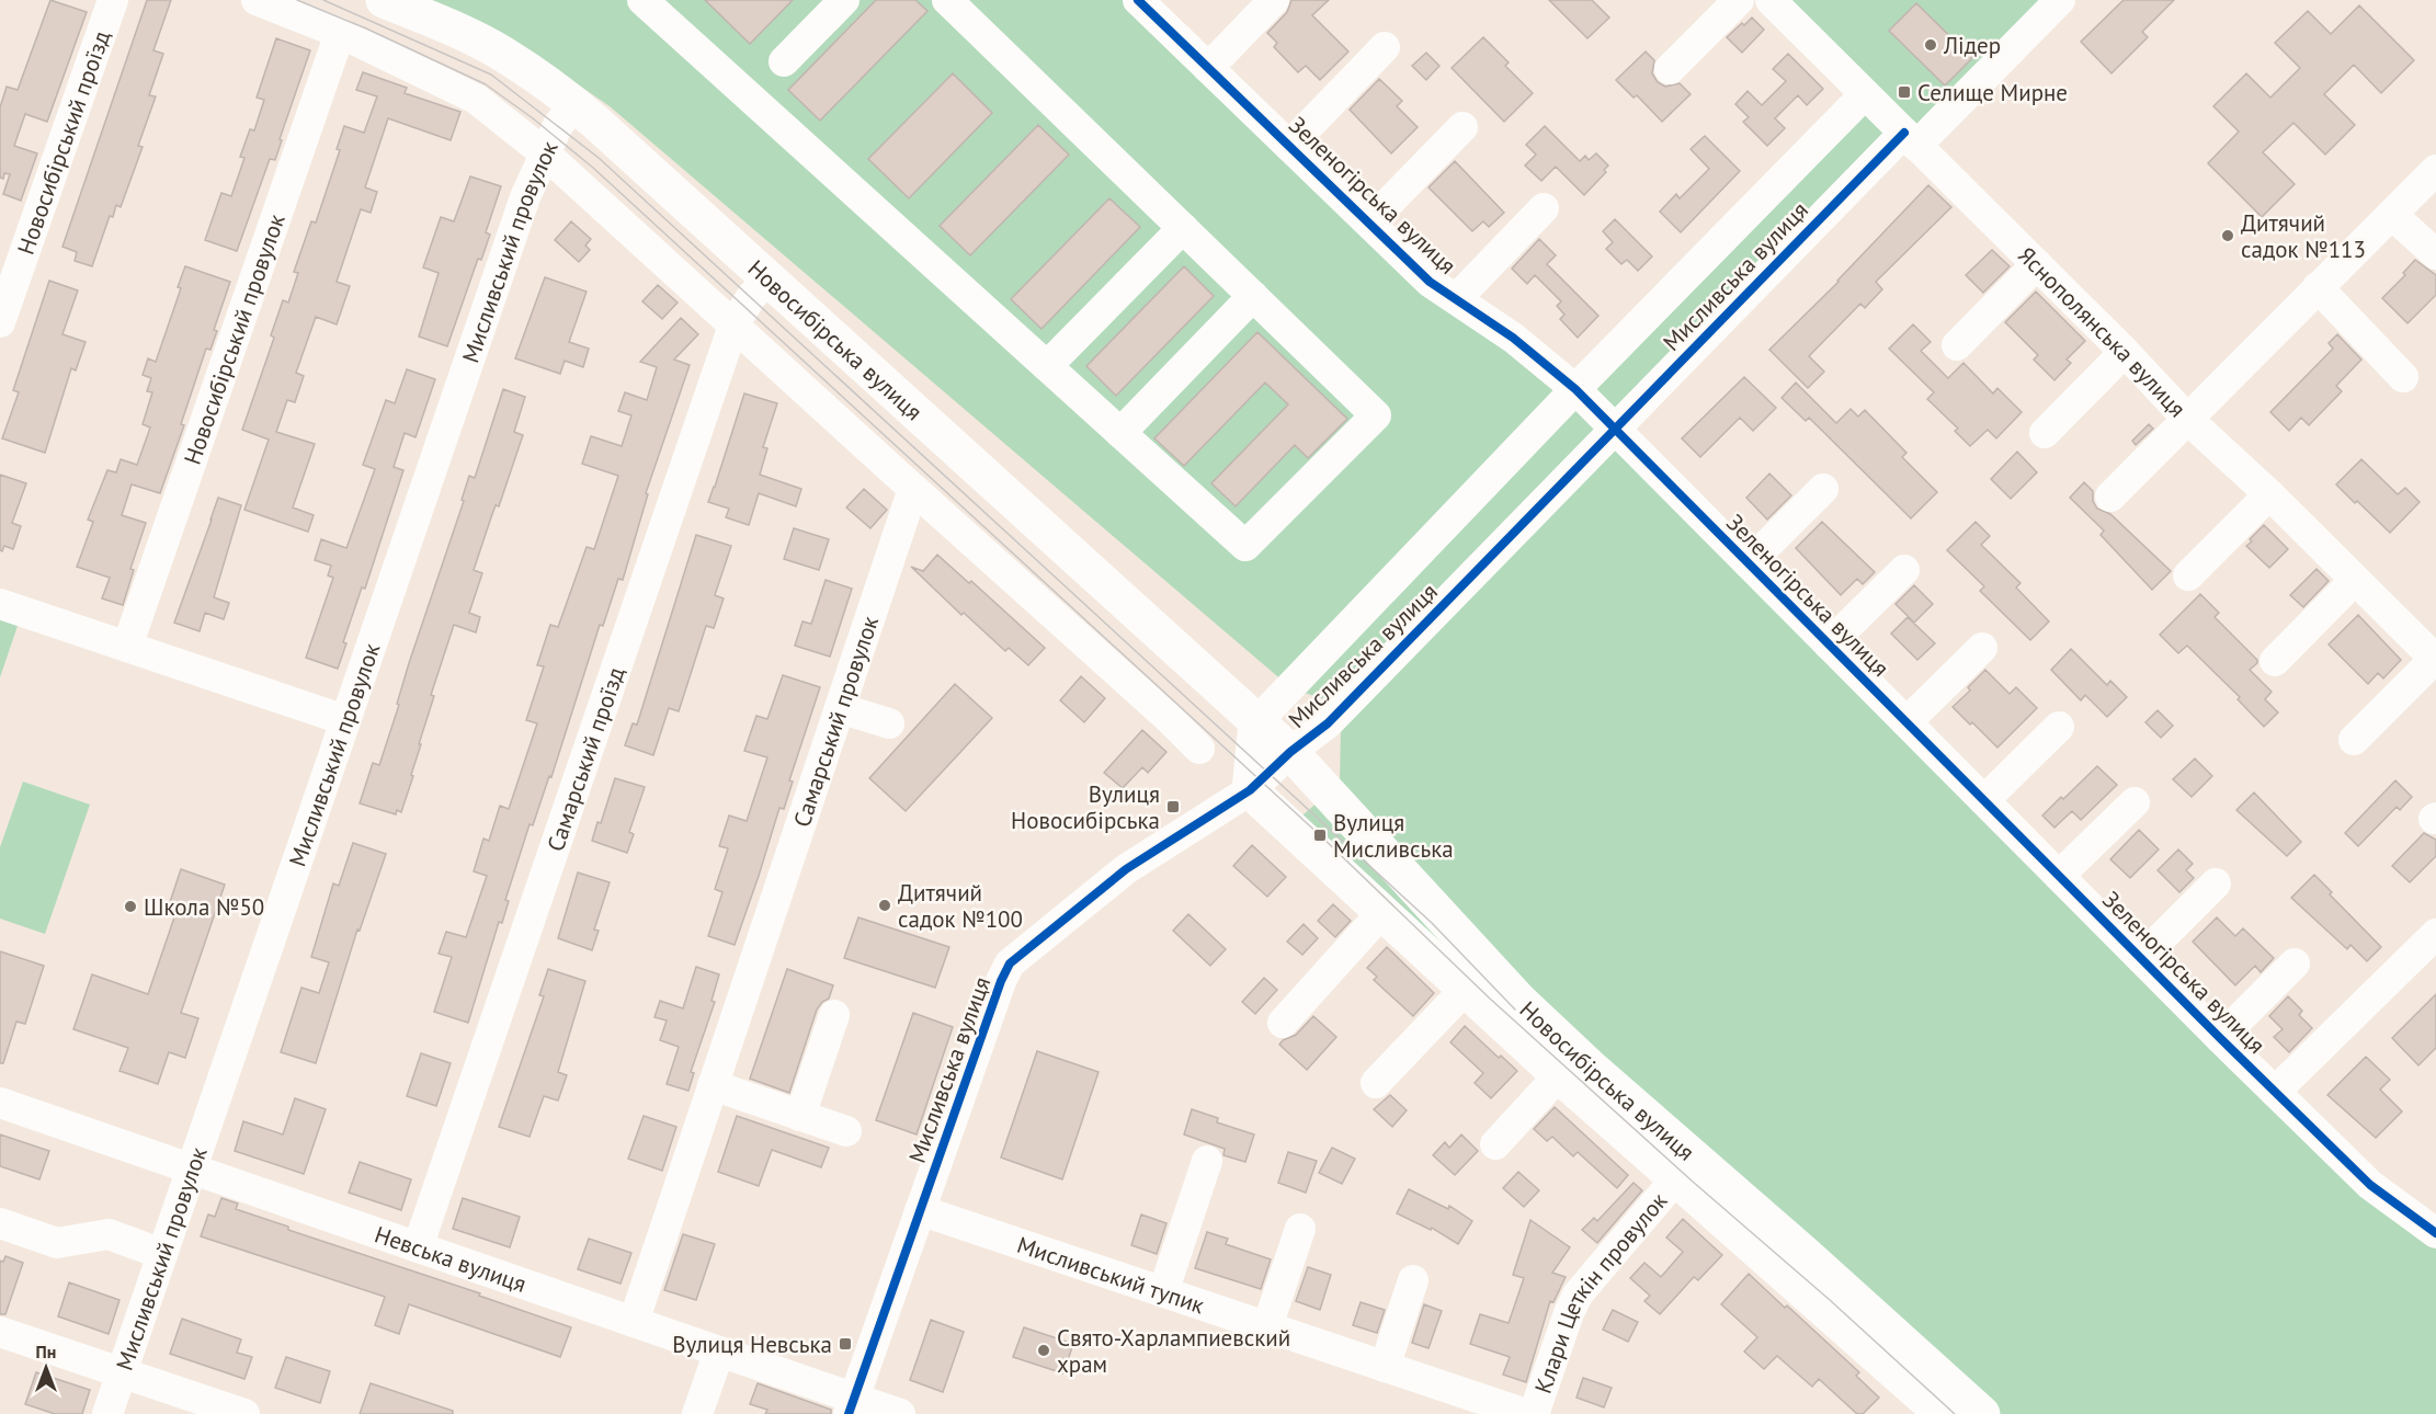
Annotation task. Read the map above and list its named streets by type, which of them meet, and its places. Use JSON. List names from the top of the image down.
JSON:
{
  "streets": {
    "main road": ["Новосибірська вулиця"],
    "street": [
      "Новосибірський проїзд",
      "Зеленогірська вулиця",
      "Мисливський провулок",
      "Мисливська вулиця",
      "Яснополянська вулиця",
      "Новосибірський провулок",
      "Самарський провулок",
      "Самарський проїзд",
      "Невська вулиця",
      "Мисливський тупик",
      "Клари Цеткін провулок"
    ]
  },
  "crossings": [
    ["Зеленогірська вулиця", "Мисливська вулиця"],
    ["Мисливський провулок", "Новосибірська вулиця"],
    ["Мисливський провулок", "Невська вулиця"],
    ["Мисливська вулиця", "Яснополянська вулиця"],
    ["Мисливська вулиця", "Новосибірська вулиця"],
    ["Мисливська вулиця", "Невська вулиця"],
    ["Мисливська вулиця", "Мисливський тупик"],
    ["Новосибірська вулиця", "Самарський проїзд"],
    ["Новосибірська вулиця", "Клари Цеткін провулок"],
    ["Самарський провулок", "Невська вулиця"],
    ["Самарський проїзд", "Невська вулиця"]
  ],
  "places": {
    "other": [
      "Лідер",
      "Дитячий садок №113",
      "Дитячий садок №100",
      "Школа №50",
      "Свято-Харлампиевский храм"
    ],
    "transit": [
      "Селище Мирне",
      "Вулиця Новосибірська",
      "Вулиця Мисливська",
      "Вулиця Невська"
    ]
  },
  "north": "top"
}
